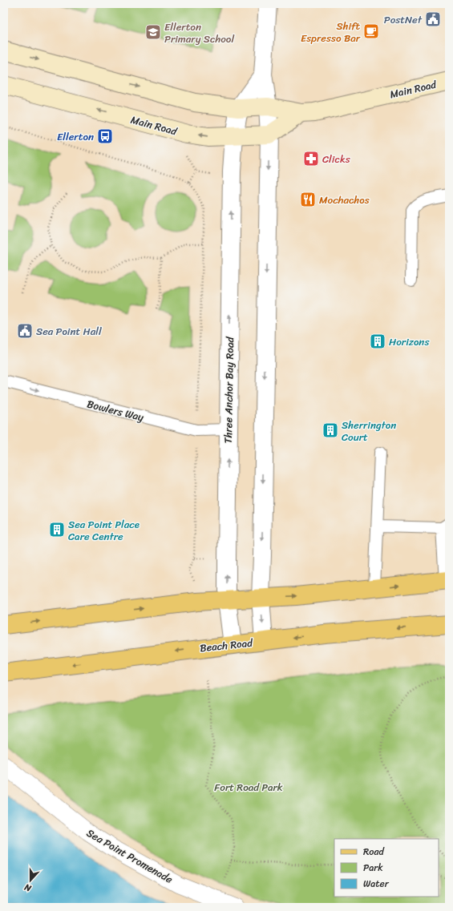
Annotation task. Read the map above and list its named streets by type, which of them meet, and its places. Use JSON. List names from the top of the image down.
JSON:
{
  "streets": {
    "main road": ["Main Road", "Beach Road"],
    "street": ["Three Anchor Bay Road", "Sea Point Promenade"],
    "lane": ["Bowlers Way"]
  },
  "crossings": [
    ["Main Road", "Three Anchor Bay Road"],
    ["Three Anchor Bay Road", "Bowlers Way"],
    ["Three Anchor Bay Road", "Beach Road"]
  ],
  "one_way": ["Bowlers Way"],
  "parks": ["Fort Road Park"],
  "places": {
    "public building": ["PostNet", "Sea Point Hall"],
    "cafe": ["Shift Espresso Bar"],
    "school or university": ["Ellerton Primary School"],
    "bus stop": ["Ellerton"],
    "pharmacy": ["Clicks"],
    "restaurant": ["Mochachos"],
    "building": ["Horizons", "Sherrington Court", "Sea Point Place Care Centre"]
  },
  "legend": ["Road", "Park", "Water"],
  "north": "bottom"
}
